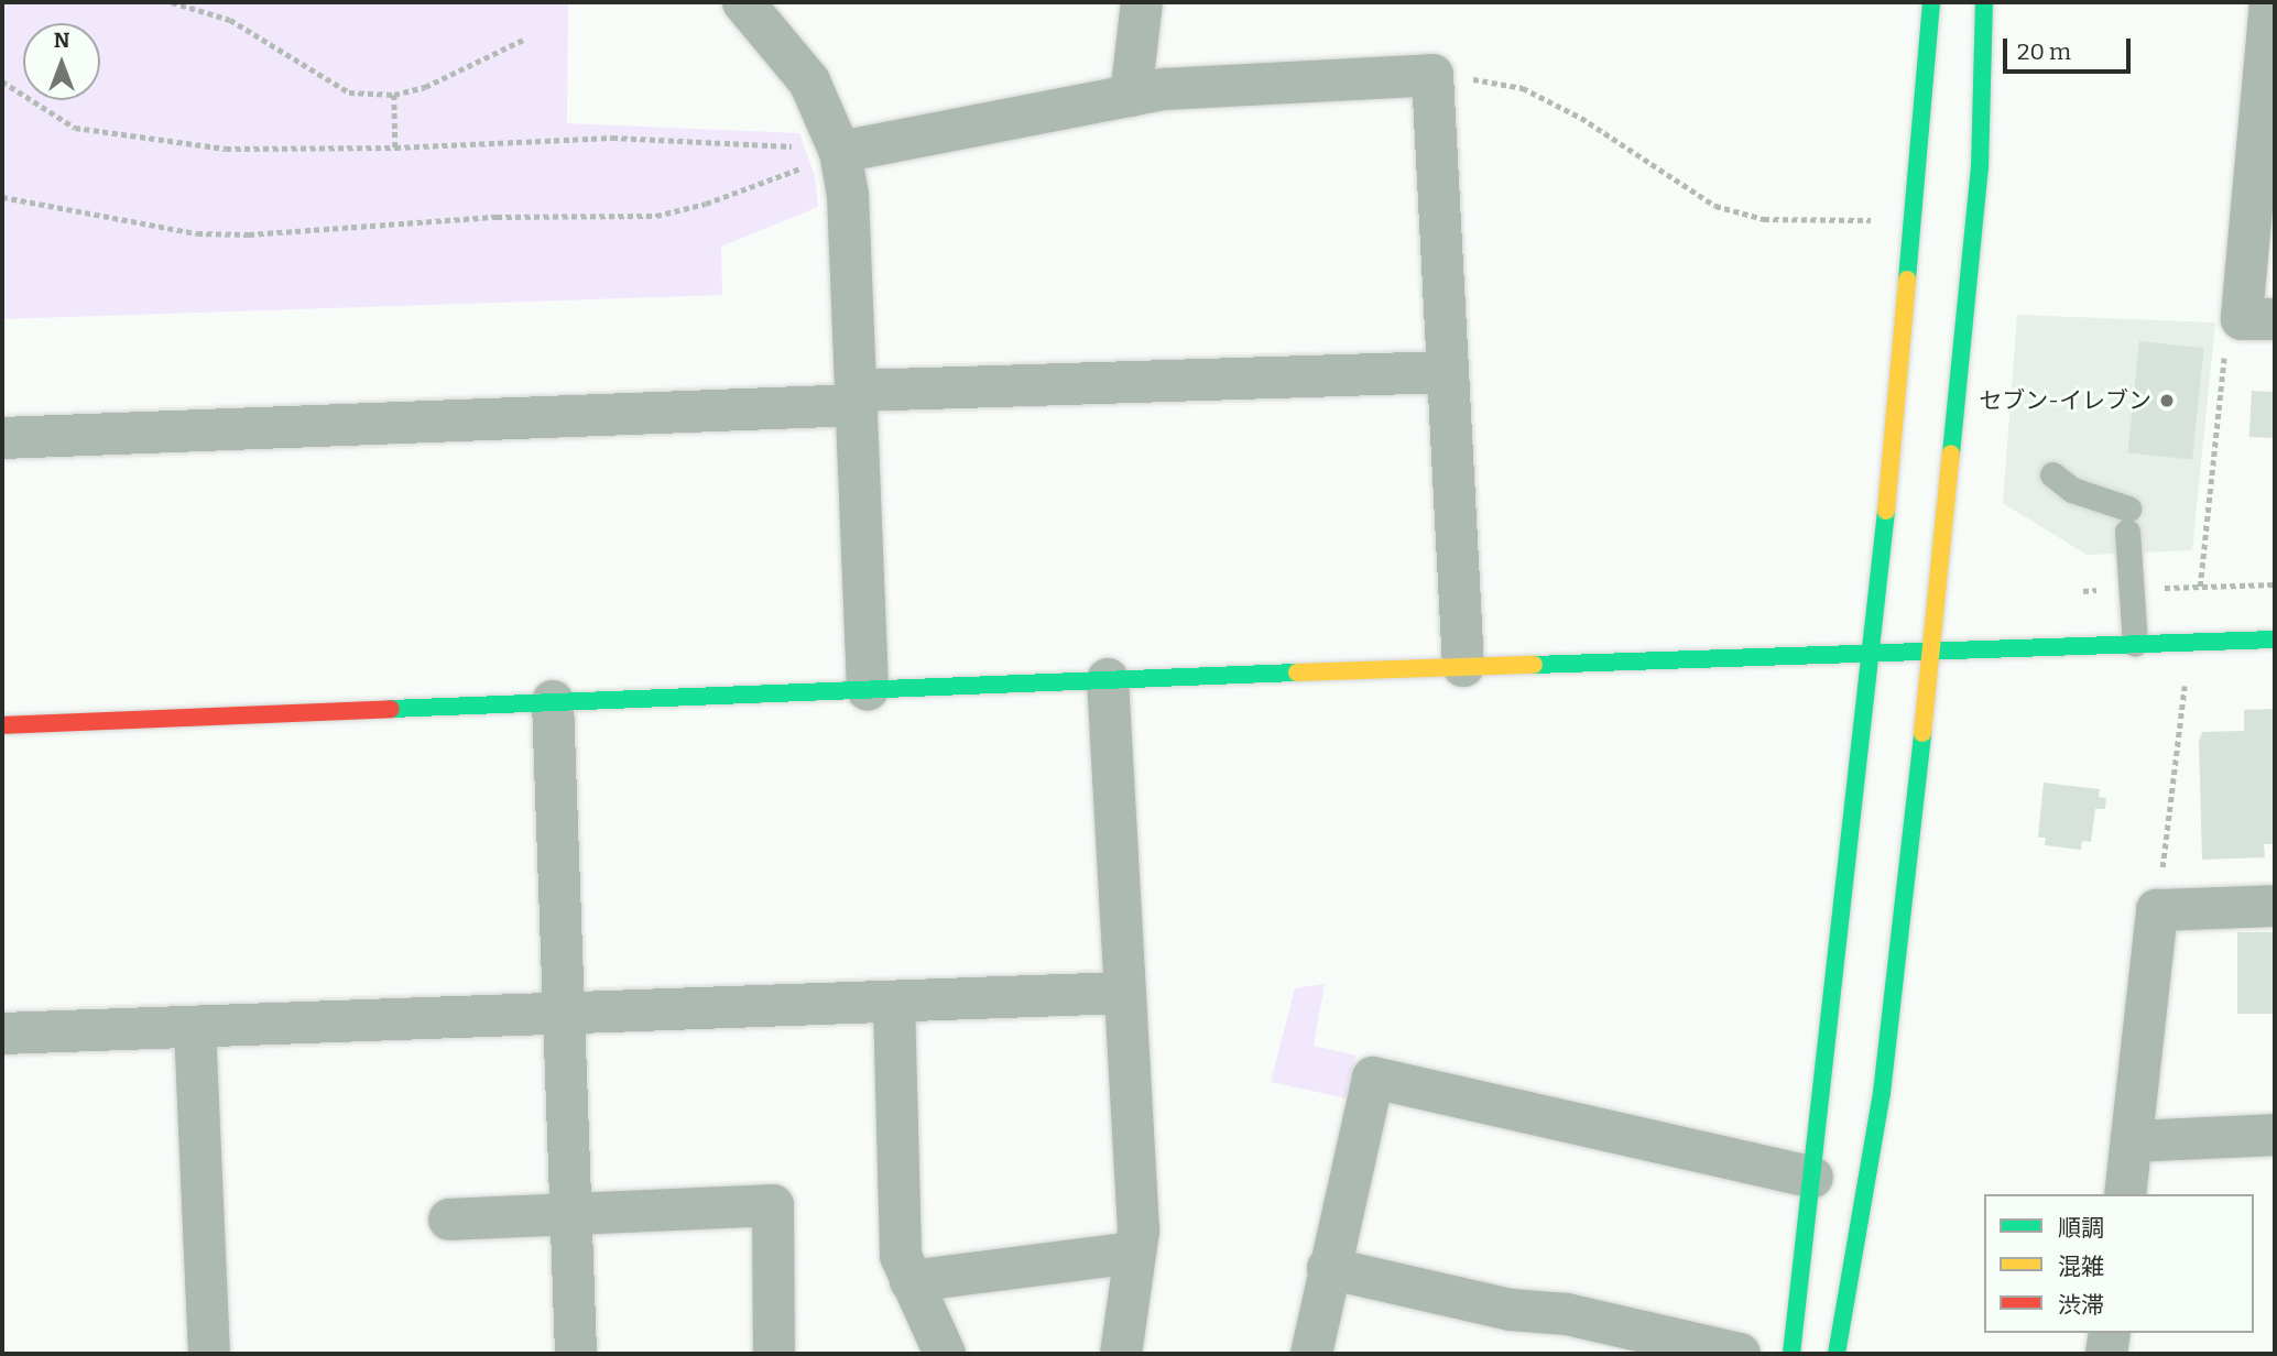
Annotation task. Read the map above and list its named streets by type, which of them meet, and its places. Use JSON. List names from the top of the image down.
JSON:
{
  "places": ["セブン-イレブン"],
  "legend": ["順調", "混雑", "渋滞"],
  "scale_bar": "20 m",
  "north": "top"
}
